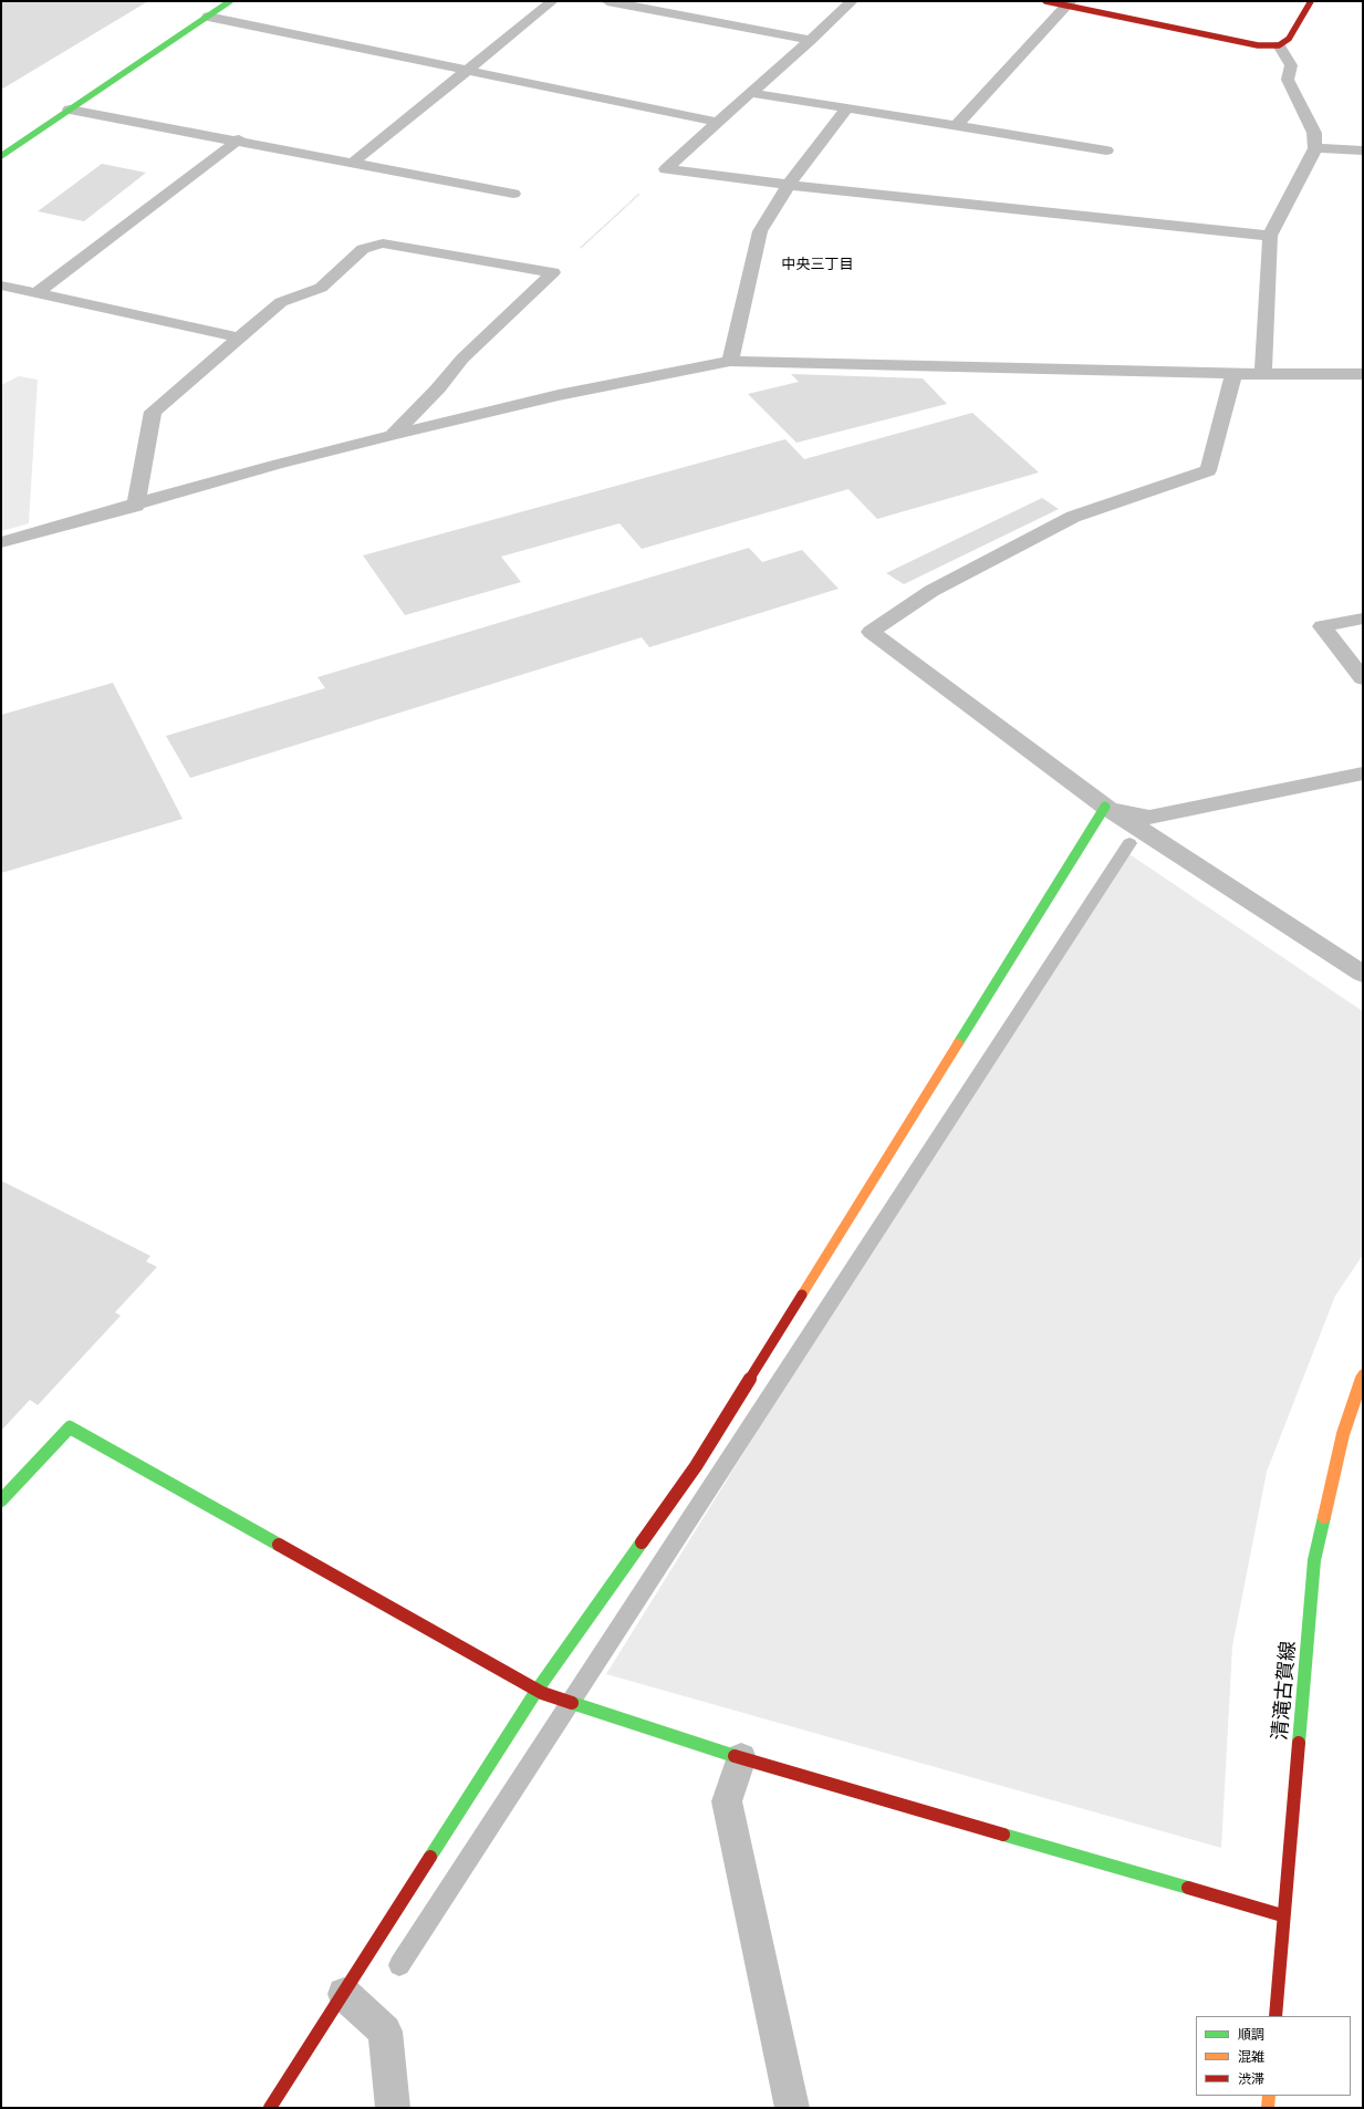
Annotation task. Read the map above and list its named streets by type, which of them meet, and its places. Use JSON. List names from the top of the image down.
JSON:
{
  "streets": {
    "street": ["清滝古賀線"]
  },
  "districts": ["中央三丁目"],
  "legend": ["順調", "混雑", "渋滞"]
}
